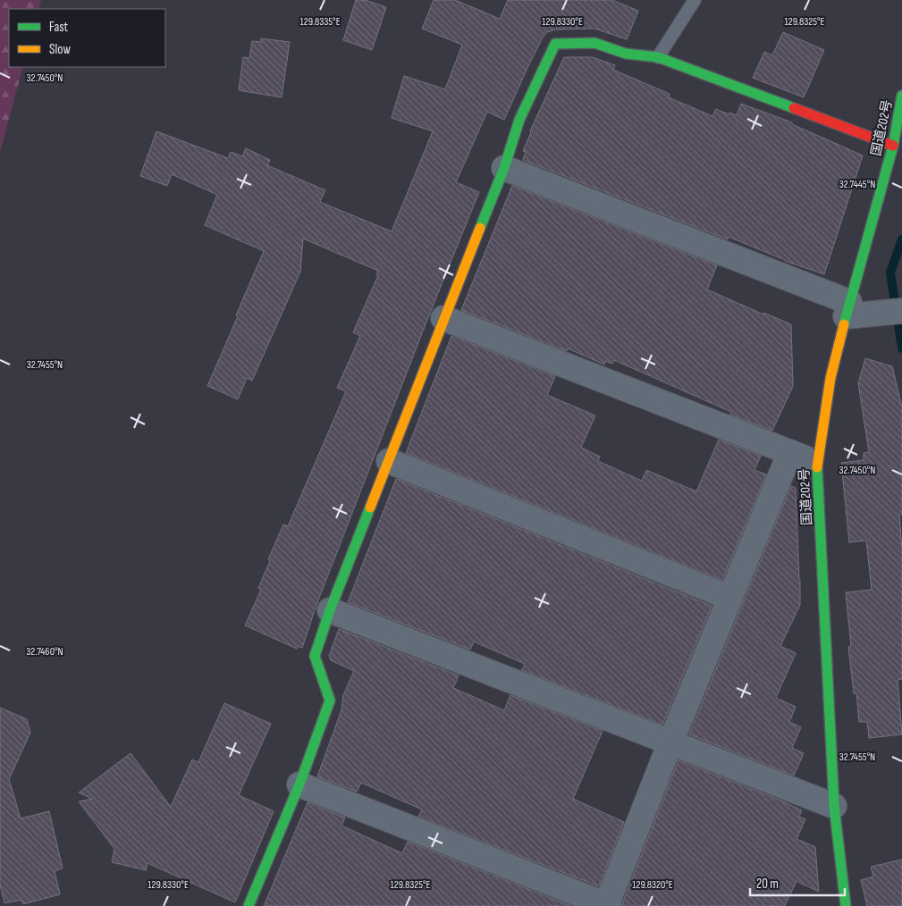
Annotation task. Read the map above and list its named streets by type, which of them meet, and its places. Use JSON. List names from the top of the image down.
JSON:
{
  "streets": {
    "main road": ["国道202号"]
  },
  "legend": ["Fast", "Slow"],
  "scale_bar": "20 m",
  "coordinates": [
    "129.8335°E",
    "129.8330°E",
    "129.8325°E",
    "32.7450°N",
    "32.7445°N",
    "32.7455°N",
    "32.7460°N",
    "129.8320°E"
  ]
}
